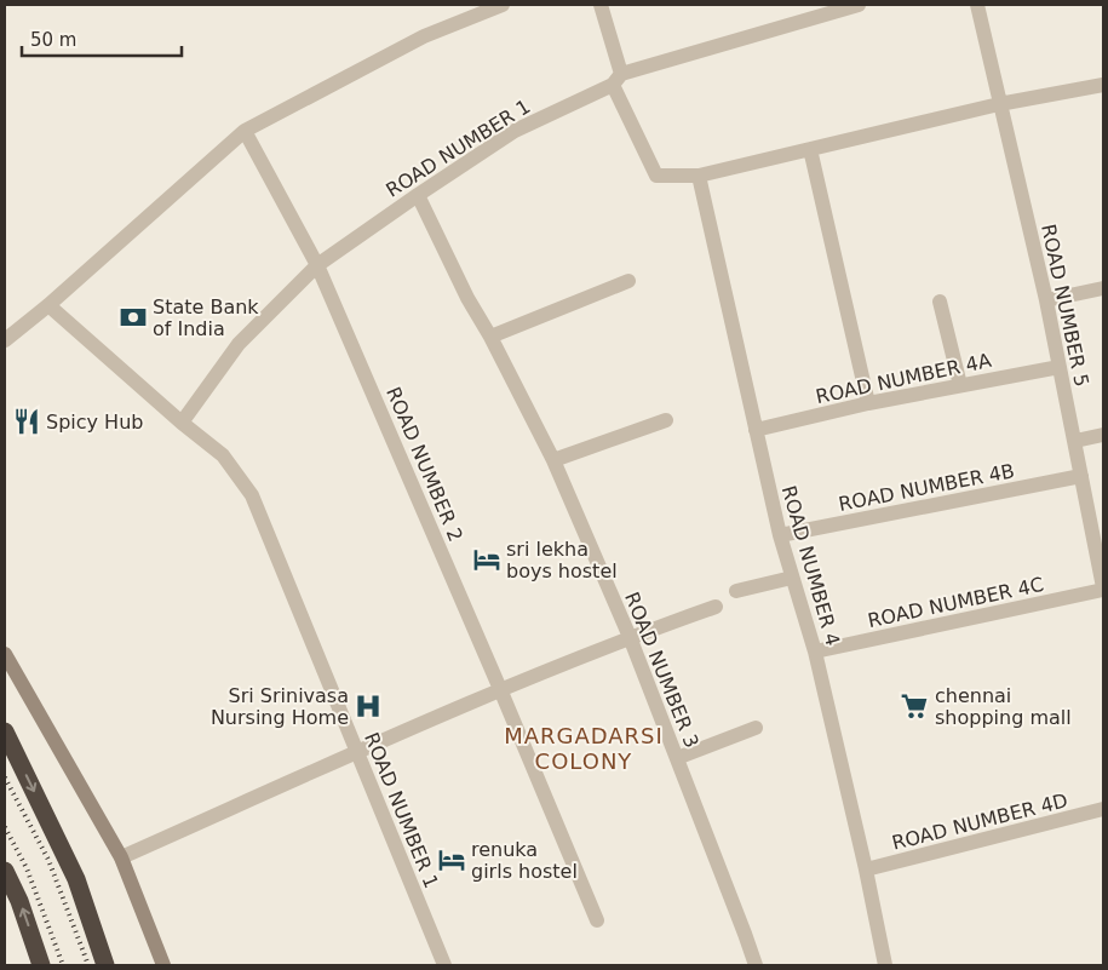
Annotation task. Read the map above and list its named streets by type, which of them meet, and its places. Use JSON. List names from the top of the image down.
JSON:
{
  "streets": {
    "street": [
      "ROAD NUMBER 1",
      "ROAD NUMBER 5",
      "ROAD NUMBER 4A",
      "ROAD NUMBER 2",
      "ROAD NUMBER 4B",
      "ROAD NUMBER 4",
      "ROAD NUMBER 4C",
      "ROAD NUMBER 3",
      "ROAD NUMBER 4D"
    ]
  },
  "crossings": [
    ["ROAD NUMBER 1", "ROAD NUMBER 2"],
    ["ROAD NUMBER 1", "ROAD NUMBER 3"],
    ["ROAD NUMBER 5", "ROAD NUMBER 4A"],
    ["ROAD NUMBER 5", "ROAD NUMBER 4B"],
    ["ROAD NUMBER 5", "ROAD NUMBER 4C"],
    ["ROAD NUMBER 4A", "ROAD NUMBER 4"],
    ["ROAD NUMBER 4B", "ROAD NUMBER 4"],
    ["ROAD NUMBER 4", "ROAD NUMBER 4C"],
    ["ROAD NUMBER 4", "ROAD NUMBER 4D"]
  ],
  "districts": ["MARGADARSI COLONY"],
  "places": {
    "bank": ["State Bank of India"],
    "restaurant": ["Spicy Hub"],
    "hotel": ["sri lekha boys hostel", "renuka girls hostel"],
    "hospital": ["Sri Srinivasa Nursing Home"],
    "supermarket": ["chennai shopping mall"]
  },
  "scale_bar": "50 m"
}
